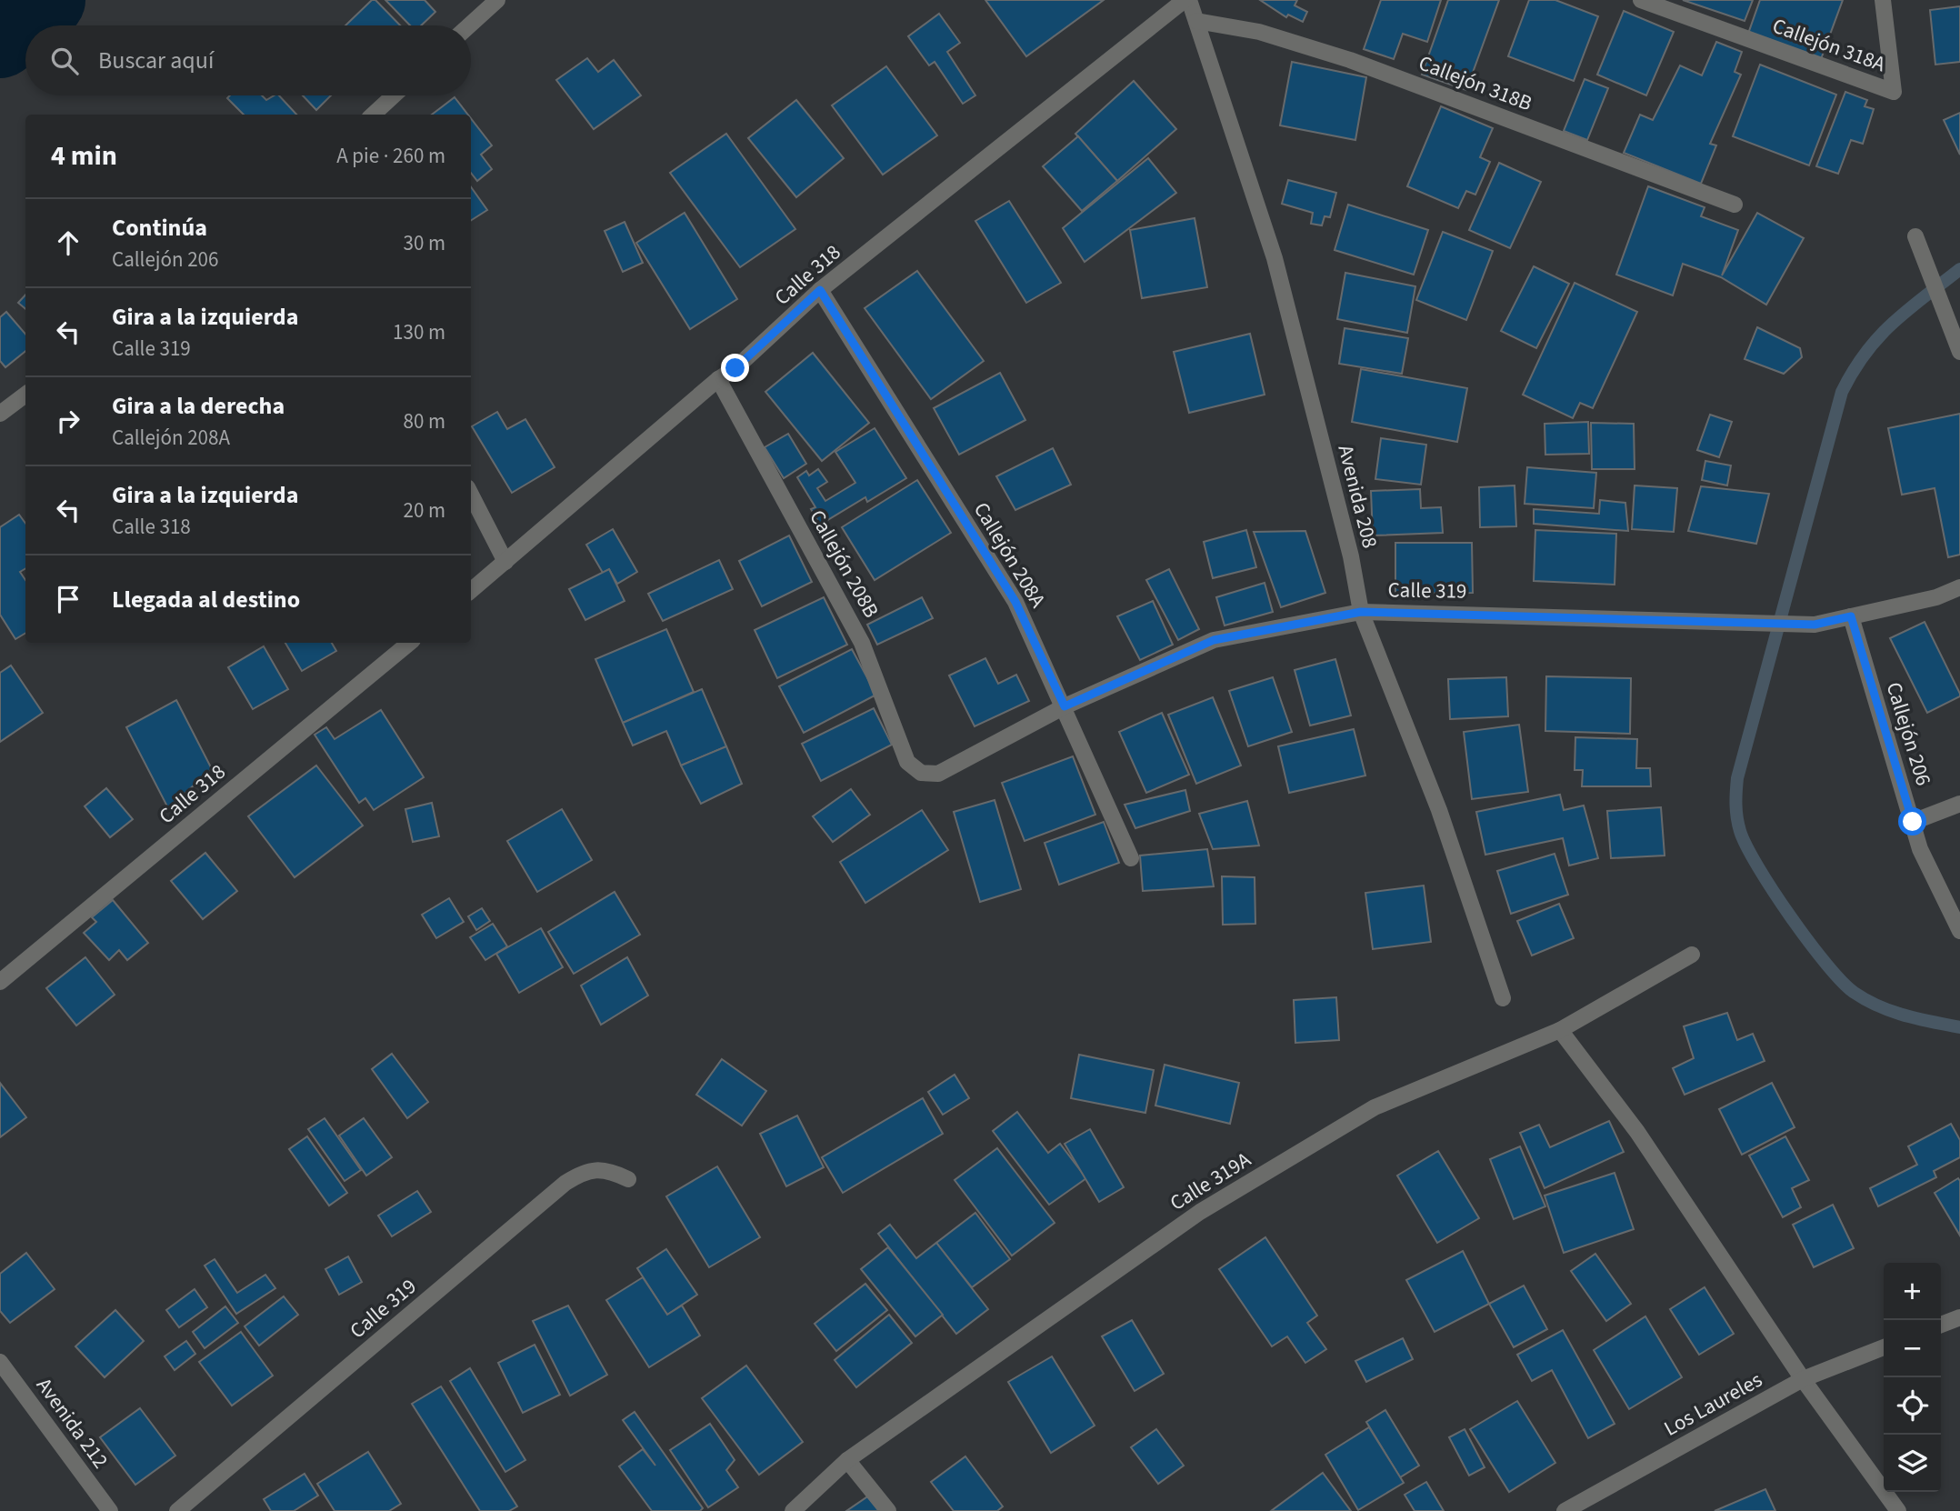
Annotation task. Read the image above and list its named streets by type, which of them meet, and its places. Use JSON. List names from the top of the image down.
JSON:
{
  "streets": {
    "street": [
      "Callejón 318A",
      "Callejón 318B",
      "Calle 318",
      "Avenida 208",
      "Callejón 208A",
      "Callejón 208B",
      "Calle 319",
      "Callejón 206",
      "Calle 319A",
      "Los Laureles",
      "Avenida 212"
    ]
  },
  "crossings": [
    ["Callejón 318B", "Avenida 208"],
    ["Calle 318", "Avenida 208"],
    ["Calle 318", "Callejón 208A"],
    ["Calle 318", "Callejón 208B"],
    ["Avenida 208", "Calle 319"],
    ["Callejón 208A", "Calle 319"],
    ["Callejón 208B", "Calle 319"],
    ["Calle 319", "Callejón 206"]
  ],
  "page": {
    "search": "Buscar aquí",
    "heading": ["4 min", "A pie · 260 m"],
    "list": [
      ["Continúa", "Callejón 206", "30 m"],
      ["Gira a la izquierda", "Calle 319", "130 m"],
      ["Gira a la derecha", "Callejón 208A", "80 m"],
      ["Gira a la izquierda", "Calle 318", "20 m"],
      "Llegada al destino"
    ],
    "map_buttons": ["+", "−"]
  }
}
